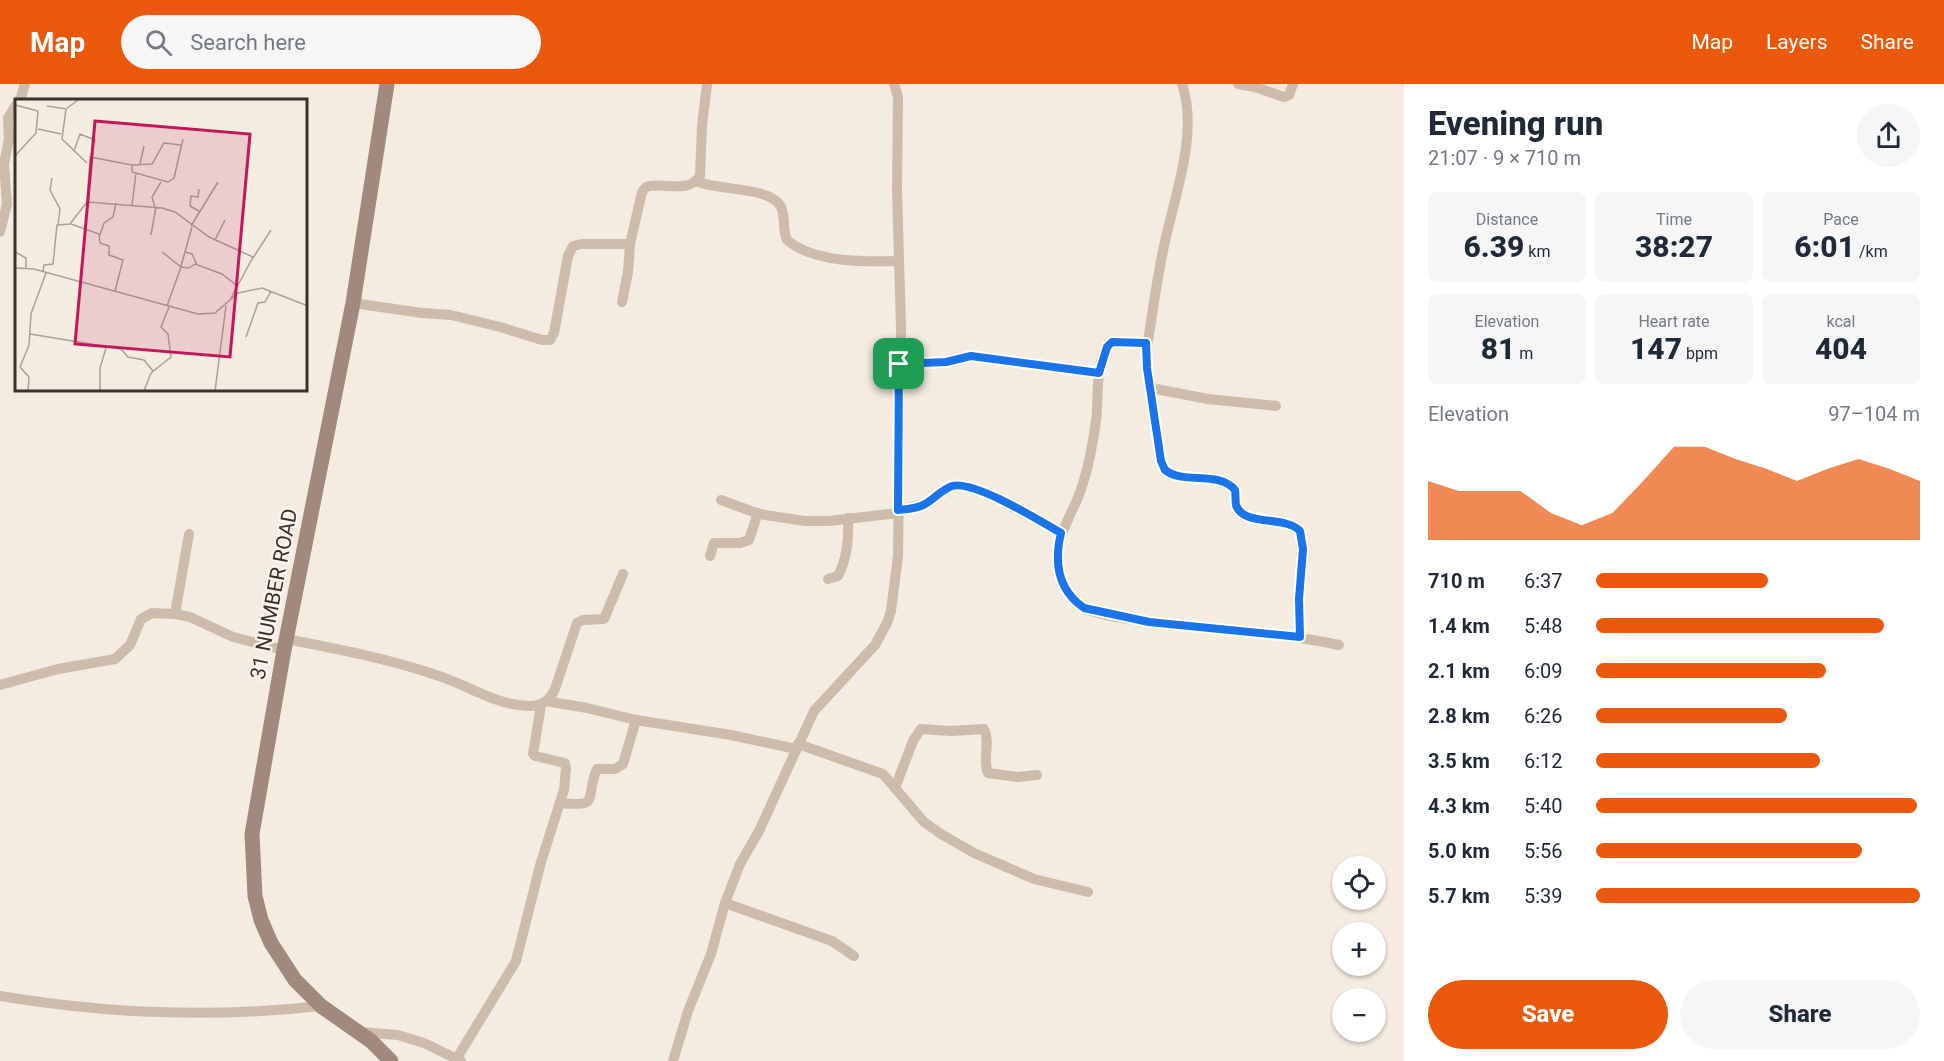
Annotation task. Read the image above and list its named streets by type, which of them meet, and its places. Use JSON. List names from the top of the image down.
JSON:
{
  "streets": {
    "main road": ["31 NUMBER ROAD"]
  },
  "page": {
    "header": "Map",
    "search": "Search here",
    "nav": ["Map", "Layers", "Share"],
    "heading": ["Evening run", "21:07 · 9 × 710 m"],
    "stats": [
      ["Distance", "6.39 km"],
      ["Time", "38:27"],
      ["Pace", "6:01 /km"],
      ["Elevation", "81 m"],
      ["Heart rate", "147 bpm"],
      ["kcal", "404"]
    ],
    "chart": ["Elevation", "97–104 m"],
    "list": [
      {
        "name": "710 m",
        "note": "6:37"
      },
      {
        "name": "1.4 km",
        "note": "5:48"
      },
      {
        "name": "2.1 km",
        "note": "6:09"
      },
      {
        "name": "2.8 km",
        "note": "6:26"
      },
      {
        "name": "3.5 km",
        "note": "6:12"
      },
      {
        "name": "4.3 km",
        "note": "5:40"
      },
      {
        "name": "5.0 km",
        "note": "5:56"
      },
      {
        "name": "5.7 km",
        "note": "5:39"
      }
    ],
    "map_buttons": ["+", "−"],
    "buttons": ["Save", "Share"]
  }
}
